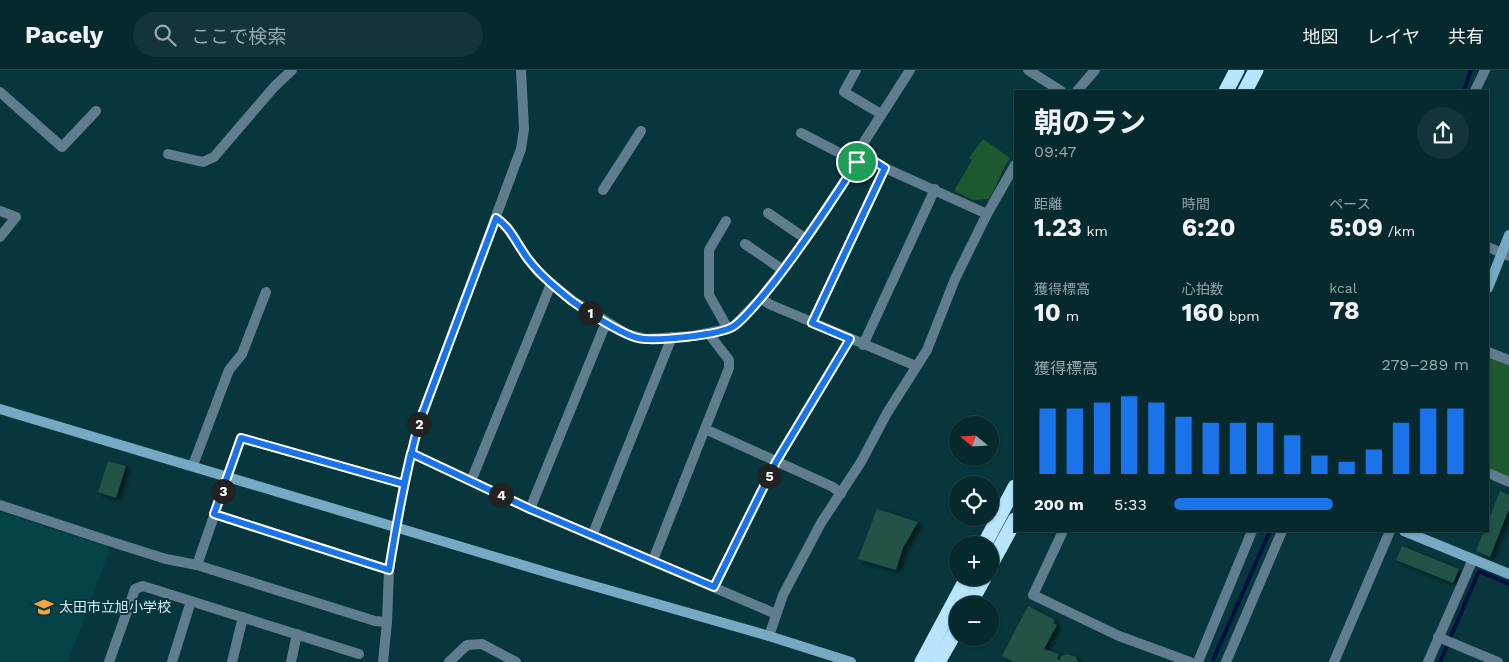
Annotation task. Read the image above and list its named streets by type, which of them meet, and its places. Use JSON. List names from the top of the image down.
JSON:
{
  "places": {
    "school or university": ["太田市立旭小学校"]
  },
  "north": "left",
  "page": {
    "header": "Pacely",
    "search": "ここで検索",
    "nav": ["地図", "レイヤ", "共有"],
    "heading": ["朝のラン", "09:47"],
    "stats": [
      ["距離", "1.23 km"],
      ["時間", "6:20"],
      ["ペース", "5:09 /km"],
      ["獲得標高", "10 m"],
      ["心拍数", "160 bpm"],
      ["kcal", "78"]
    ],
    "pins": [
      "1",
      "2",
      "5",
      "3",
      "4"
    ],
    "chart": ["獲得標高", "279–289 m"],
    "map_buttons": ["+", "−"],
    "list": [
      {
        "name": "200 m",
        "note": "5:33"
      }
    ]
  }
}
